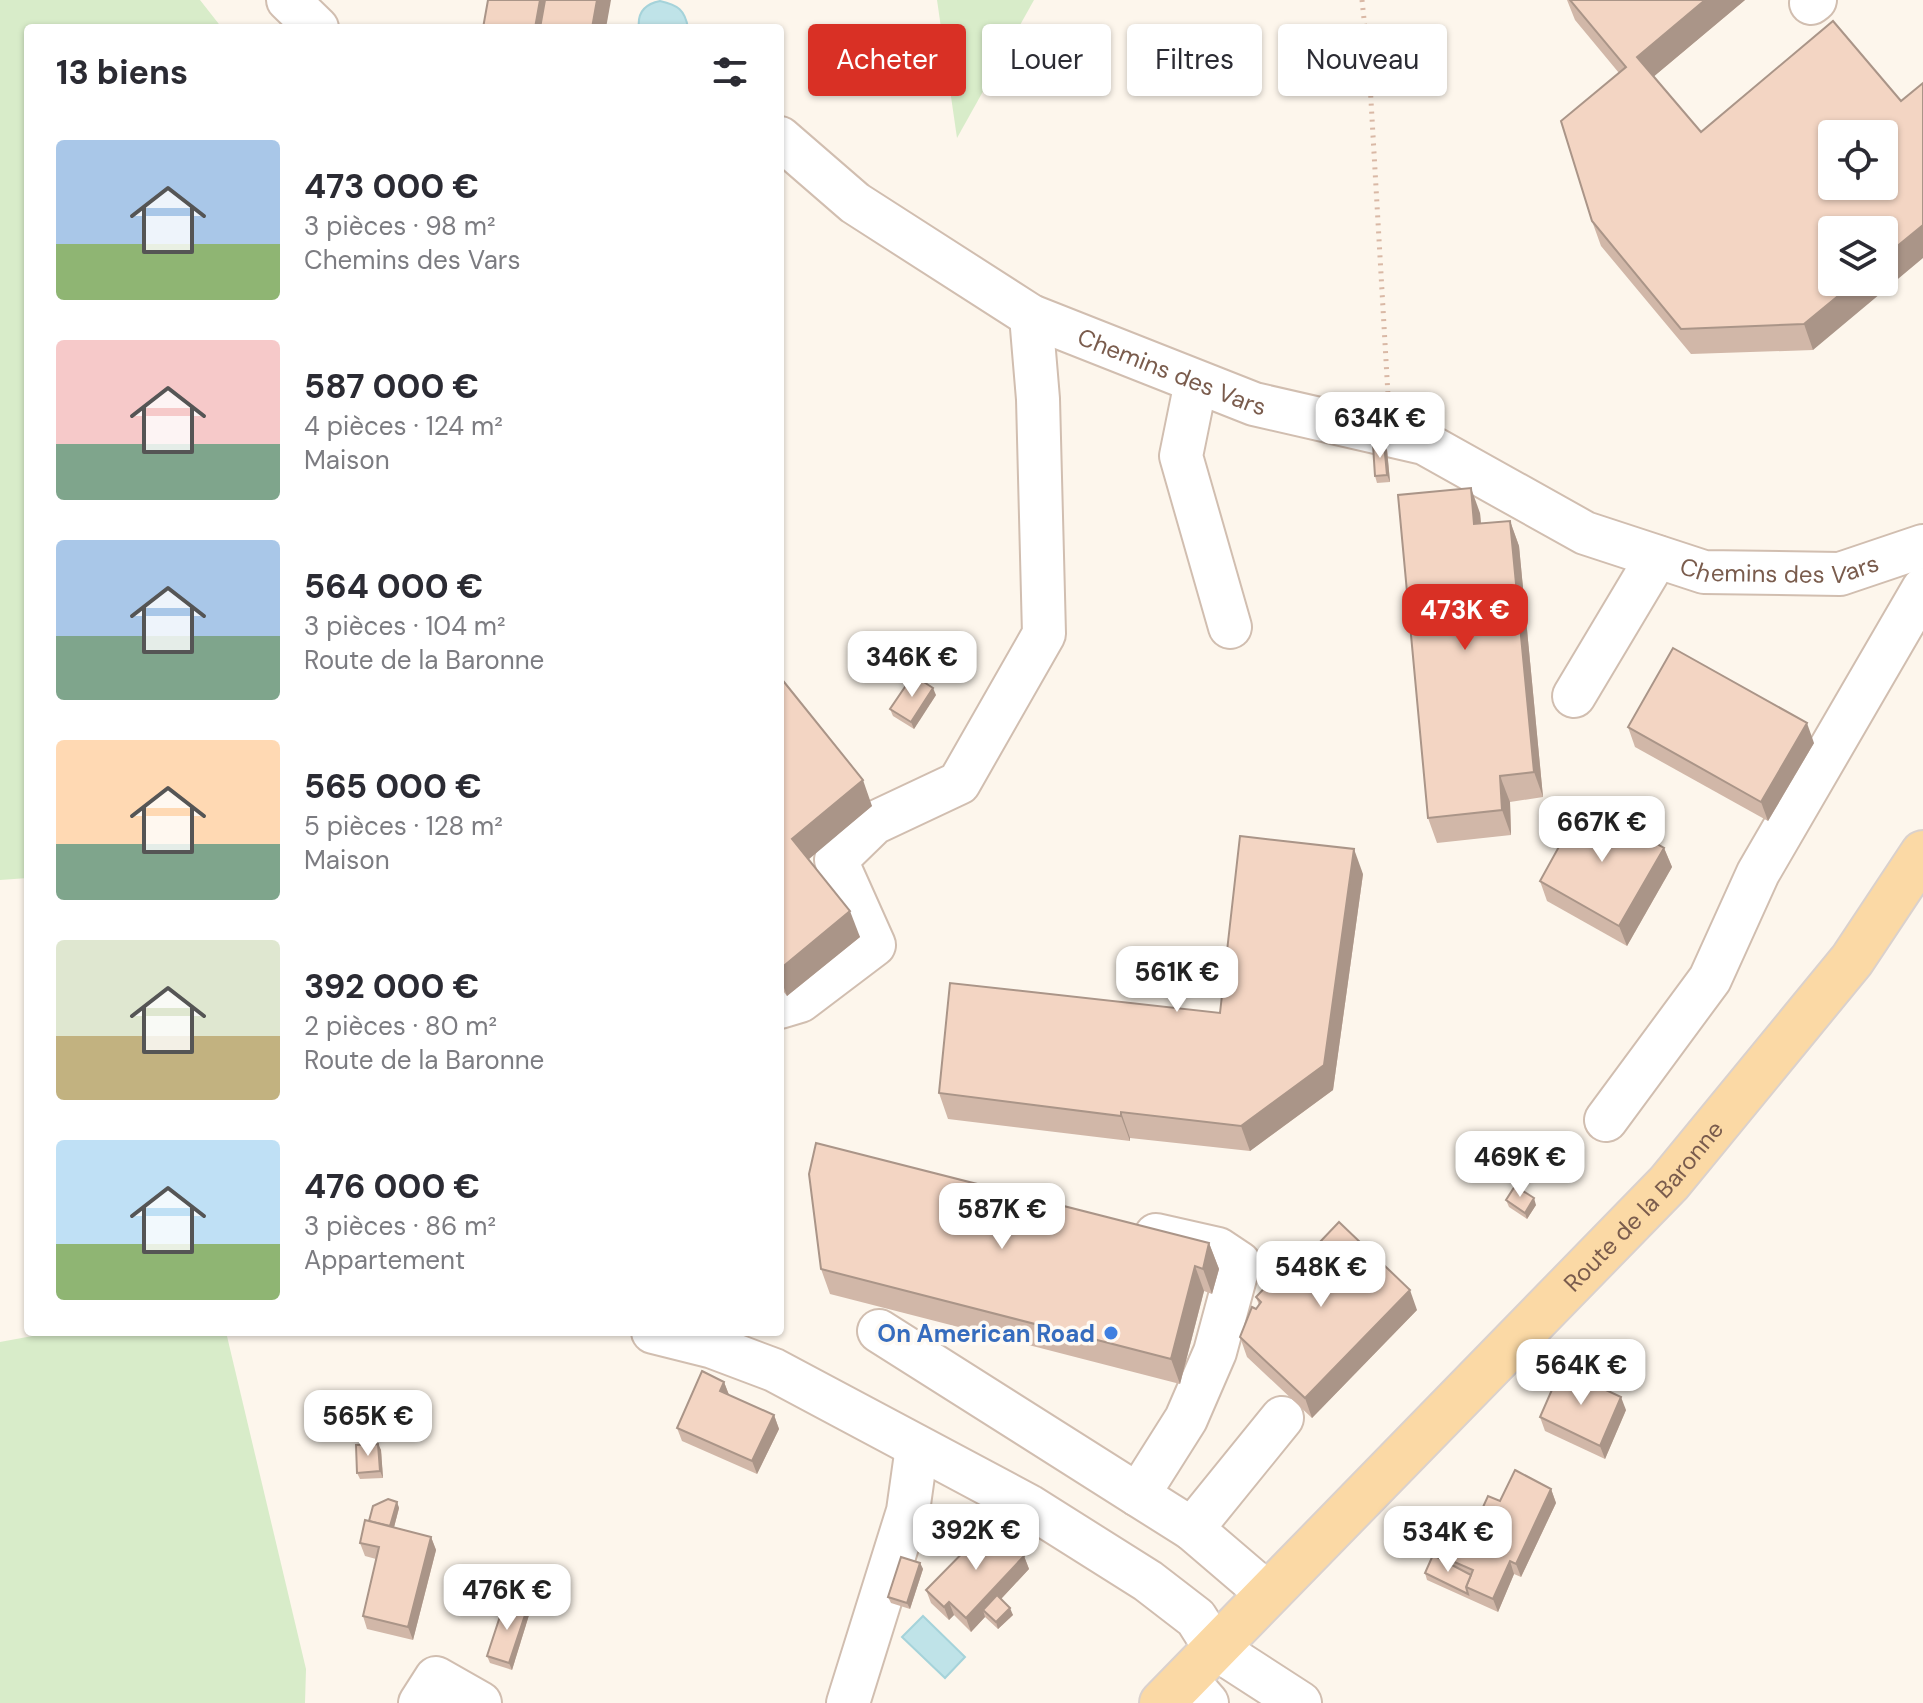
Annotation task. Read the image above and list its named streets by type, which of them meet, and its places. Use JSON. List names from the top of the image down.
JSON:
{
  "streets": {
    "main road": ["Route de la Baronne"],
    "street": ["Chemins des Vars"]
  },
  "places": ["On American Road"],
  "page": {
    "chip": [
      "Acheter",
      "Louer",
      "Filtres",
      "Nouveau"
    ],
    "heading": "13 biens",
    "list": [
      {
        "name": "473 000 €",
        "note": "3 pièces · 98 m² · Chemins des Vars"
      },
      {
        "name": "587 000 €",
        "note": "4 pièces · 124 m² · Maison"
      },
      {
        "name": "564 000 €",
        "note": "3 pièces · 104 m² · Route de la Baronne"
      },
      {
        "name": "565 000 €",
        "note": "5 pièces · 128 m² · Maison"
      },
      {
        "name": "392 000 €",
        "note": "2 pièces · 80 m² · Route de la Baronne"
      },
      {
        "name": "476 000 €",
        "note": "3 pièces · 86 m² · Appartement"
      }
    ],
    "price": [
      "634K €",
      "473K €",
      "346K €",
      "667K €",
      "561K €",
      "469K €",
      "587K €",
      "548K €",
      "564K €",
      "565K €",
      "392K €",
      "534K €",
      "476K €"
    ]
  }
}
